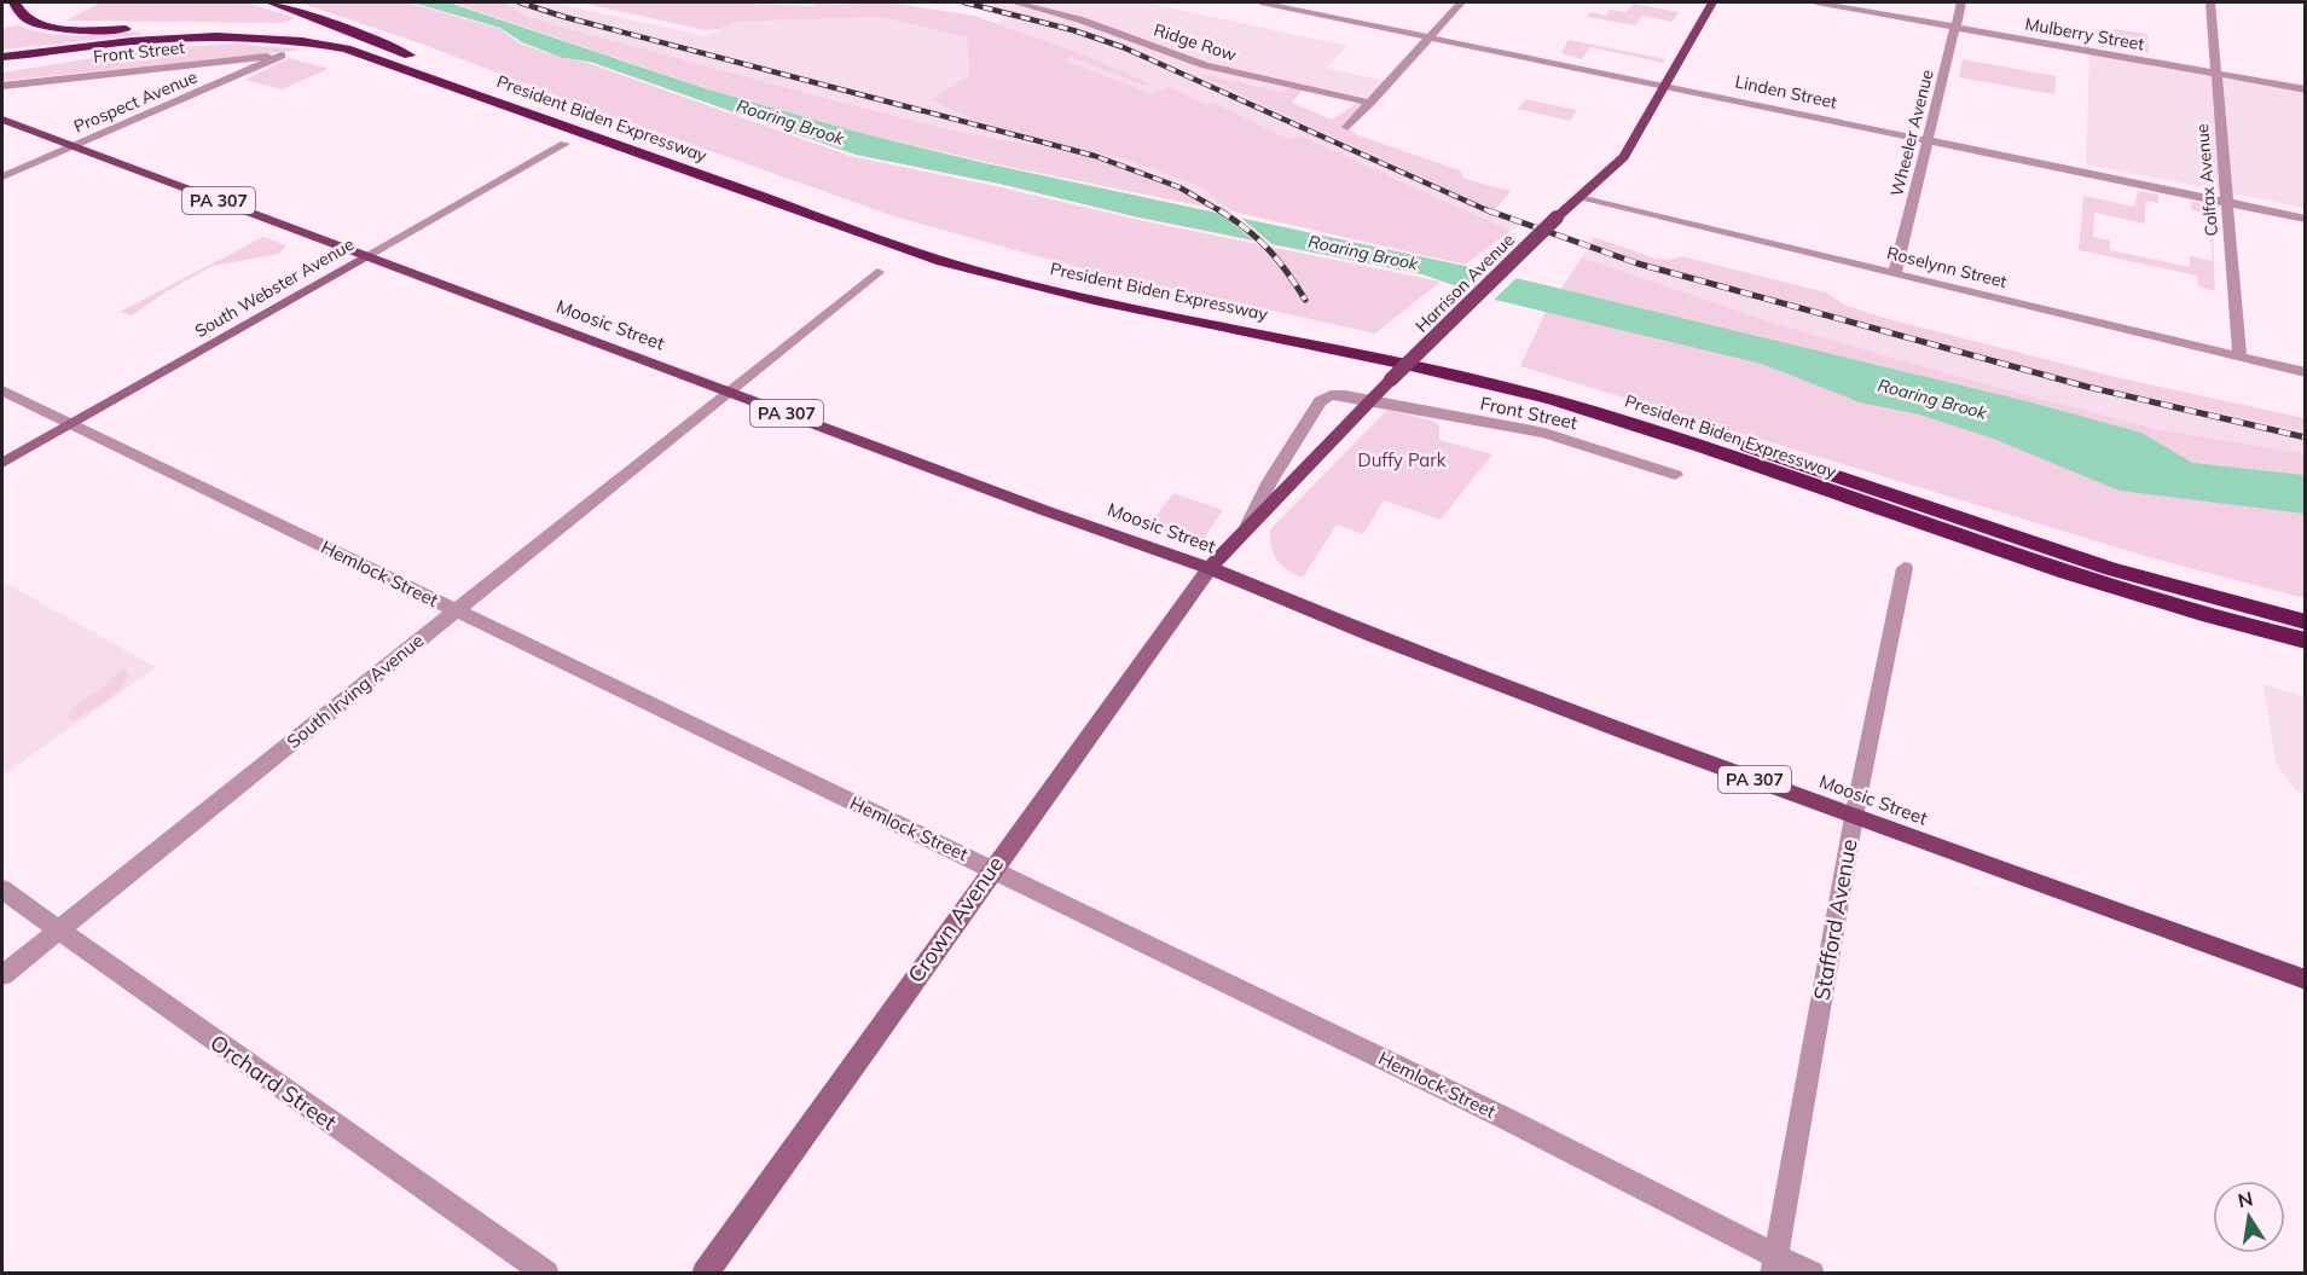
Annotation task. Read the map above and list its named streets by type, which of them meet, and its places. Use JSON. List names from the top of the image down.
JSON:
{
  "streets": {
    "highway": ["President Biden Expressway"],
    "main road": [
      "PA 307",
      "Harrison Avenue",
      "South Webster Avenue",
      "Moosic Street",
      "Crown Avenue"
    ],
    "street": [
      "Mulberry Street",
      "Ridge Row",
      "Front Street",
      "Linden Street",
      "Prospect Avenue",
      "Wheeler Avenue",
      "Colfax Avenue",
      "Roselynn Street",
      "Hemlock Street",
      "South Irving Avenue",
      "Stafford Avenue",
      "Orchard Street"
    ]
  },
  "crossings": [
    ["Mulberry Street", "Wheeler Avenue"],
    ["Mulberry Street", "Colfax Avenue"],
    ["Front Street", "Prospect Avenue"],
    ["Front Street", "Harrison Avenue"],
    ["Linden Street", "Wheeler Avenue"],
    ["Linden Street", "Colfax Avenue"],
    ["Linden Street", "Harrison Avenue"],
    ["Prospect Avenue", "Moosic Street"],
    ["Wheeler Avenue", "Roselynn Street"],
    ["Colfax Avenue", "Roselynn Street"],
    ["Roselynn Street", "Harrison Avenue"],
    ["Harrison Avenue", "Moosic Street"],
    ["Harrison Avenue", "Crown Avenue"],
    ["South Webster Avenue", "Moosic Street"],
    ["South Webster Avenue", "Hemlock Street"],
    ["Moosic Street", "South Irving Avenue"],
    ["Moosic Street", "Crown Avenue"],
    ["Moosic Street", "Stafford Avenue"],
    ["Hemlock Street", "South Irving Avenue"],
    ["Hemlock Street", "Crown Avenue"],
    ["Hemlock Street", "Stafford Avenue"],
    ["South Irving Avenue", "Orchard Street"]
  ],
  "water": ["Roaring Brook"],
  "parks": ["Duffy Park"],
  "north": "top"
}
